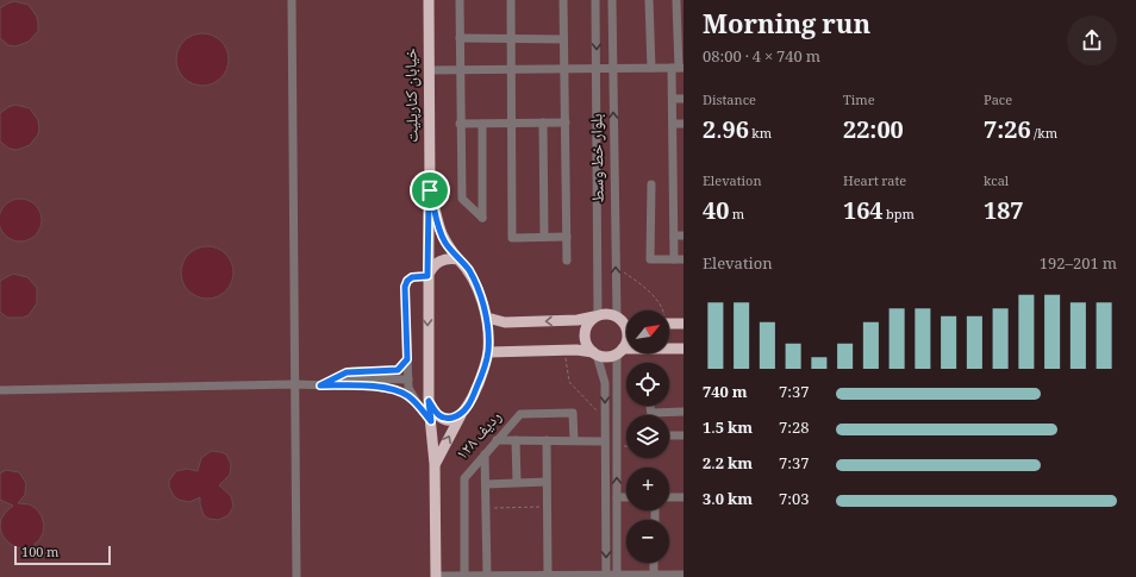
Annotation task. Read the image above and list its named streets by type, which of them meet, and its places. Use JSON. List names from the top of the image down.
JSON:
{
  "streets": {
    "main road": ["خیابان کنارپلیت"],
    "street": ["بلوار خط وسط", "ردیف ۱۲۸"]
  },
  "scale_bar": "100 m",
  "north": "top right",
  "page": {
    "heading": ["Morning run", "08:00 · 4 × 740 m"],
    "stats": [
      ["Distance", "2.96 km"],
      ["Time", "22:00"],
      ["Pace", "7:26 /km"],
      ["Elevation", "40 m"],
      ["Heart rate", "164 bpm"],
      ["kcal", "187"]
    ],
    "chart": ["Elevation", "192–201 m"],
    "map_buttons": ["+", "−"],
    "list": [
      {
        "name": "740 m",
        "note": "7:37"
      },
      {
        "name": "1.5 km",
        "note": "7:28"
      },
      {
        "name": "2.2 km",
        "note": "7:37"
      },
      {
        "name": "3.0 km",
        "note": "7:03"
      }
    ],
    "scale": "100 m"
  }
}
